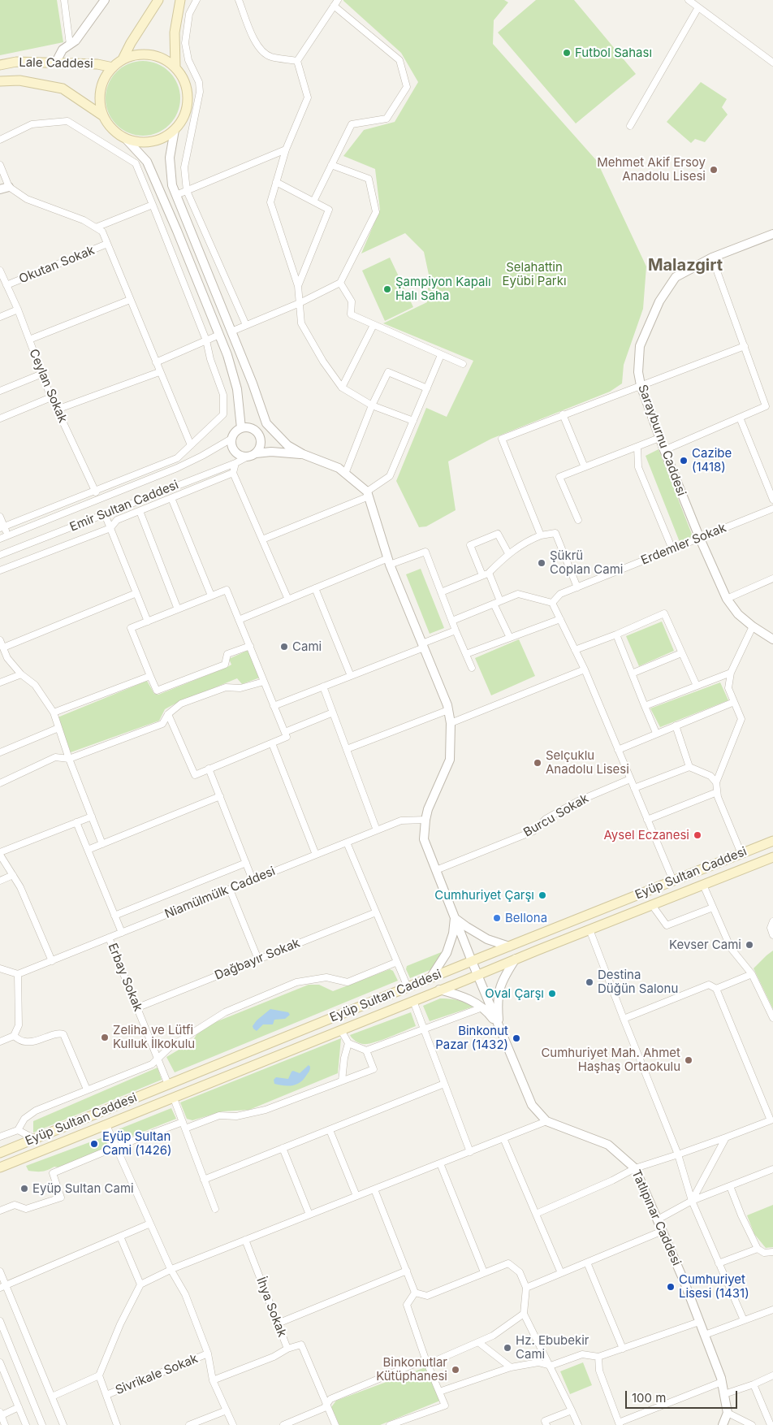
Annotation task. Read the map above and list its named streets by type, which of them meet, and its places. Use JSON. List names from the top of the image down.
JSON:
{
  "streets": {
    "main road": ["Lale Caddesi", "Eyüp Sultan Caddesi"],
    "street": [
      "Okutan Sokak",
      "Ceylan Sokak",
      "Sarayburnu Caddesi",
      "Emir Sultan Caddesi",
      "Erdemler Sokak",
      "Burcu Sokak",
      "Niamülmülk Caddesi",
      "Dağbayır Sokak",
      "Erbay Sokak",
      "Tatlıpınar Caddesi",
      "İhya Sokak",
      "Sivrikale Sokak"
    ]
  },
  "crossings": [
    ["Okutan Sokak", "Ceylan Sokak"],
    ["Ceylan Sokak", "Emir Sultan Caddesi"],
    ["Sarayburnu Caddesi", "Erdemler Sokak"],
    ["Eyüp Sultan Caddesi", "Erbay Sokak"],
    ["Niamülmülk Caddesi", "Erbay Sokak"],
    ["Dağbayır Sokak", "Erbay Sokak"]
  ],
  "districts": ["Malazgirt"],
  "parks": ["Selahattin Eyübi Parkı"],
  "places": [
    "Futbol Sahası",
    "Mehmet Akif Ersoy Anadolu Lisesi",
    "Şampiyon Kapalı Halı Saha",
    "Cazibe (1418)",
    "Şükrü Coplan Cami",
    "Cami",
    "Selçuklu Anadolu Lisesi",
    "Aysel Eczanesi",
    "Cumhuriyet Çarşı",
    "Bellona",
    "Kevser Cami",
    "Destina Düğün Salonu",
    "Oval Çarşı",
    "Zeliha ve Lütfi Kulluk İlkokulu",
    "Binkonut Pazar (1432)",
    "Cumhuriyet Mah. Ahmet Haşhaş Ortaokulu",
    "Eyüp Sultan Cami (1426)",
    "Eyüp Sultan Cami",
    "Cumhuriyet Lisesi (1431)",
    "Hz. Ebubekir Cami",
    "Binkonutlar Kütüphanesi"
  ],
  "scale_bar": "100 m"
}
